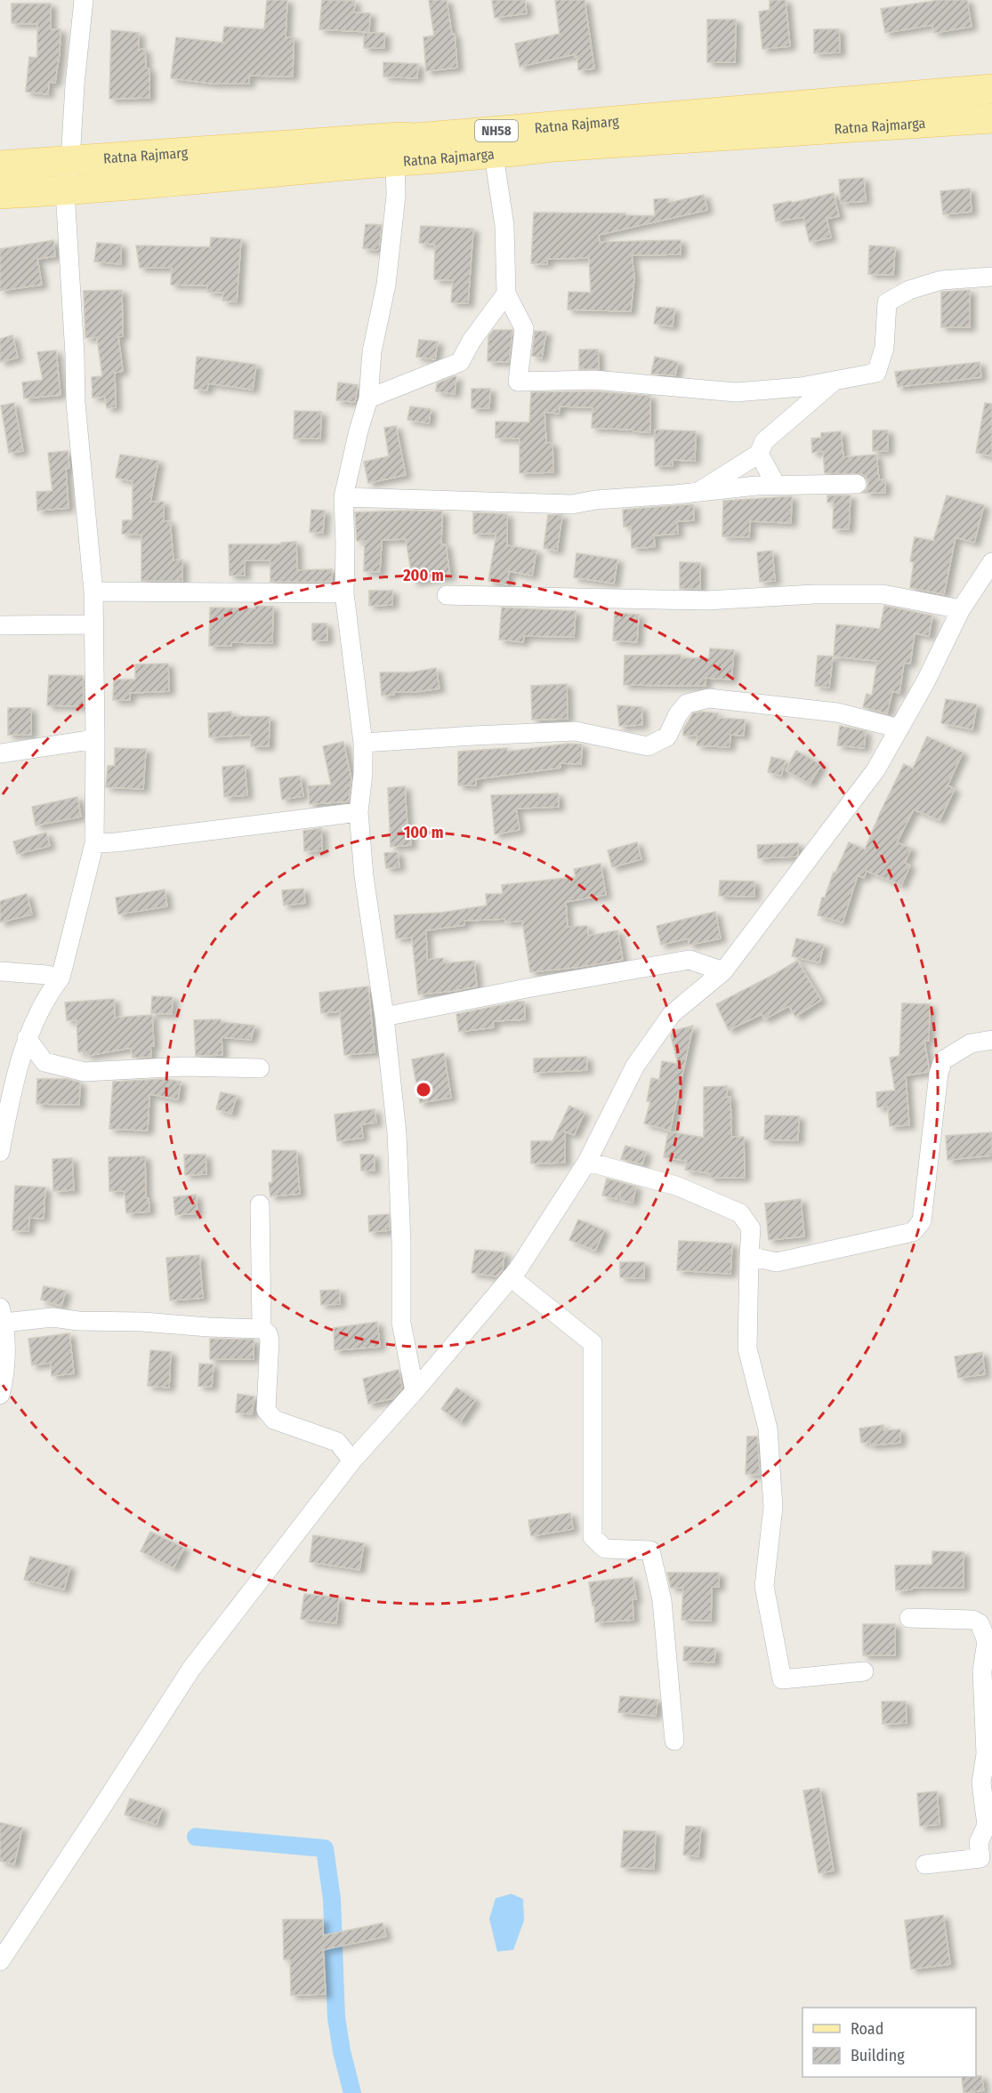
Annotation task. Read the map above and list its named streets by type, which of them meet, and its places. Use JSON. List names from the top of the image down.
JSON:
{
  "streets": {
    "main road": ["Ratna Rajmarg", "Ratna Rajmarga", "NH58"]
  },
  "legend": ["Road", "Building"],
  "rings": ["200 m", "100 m"]
}
